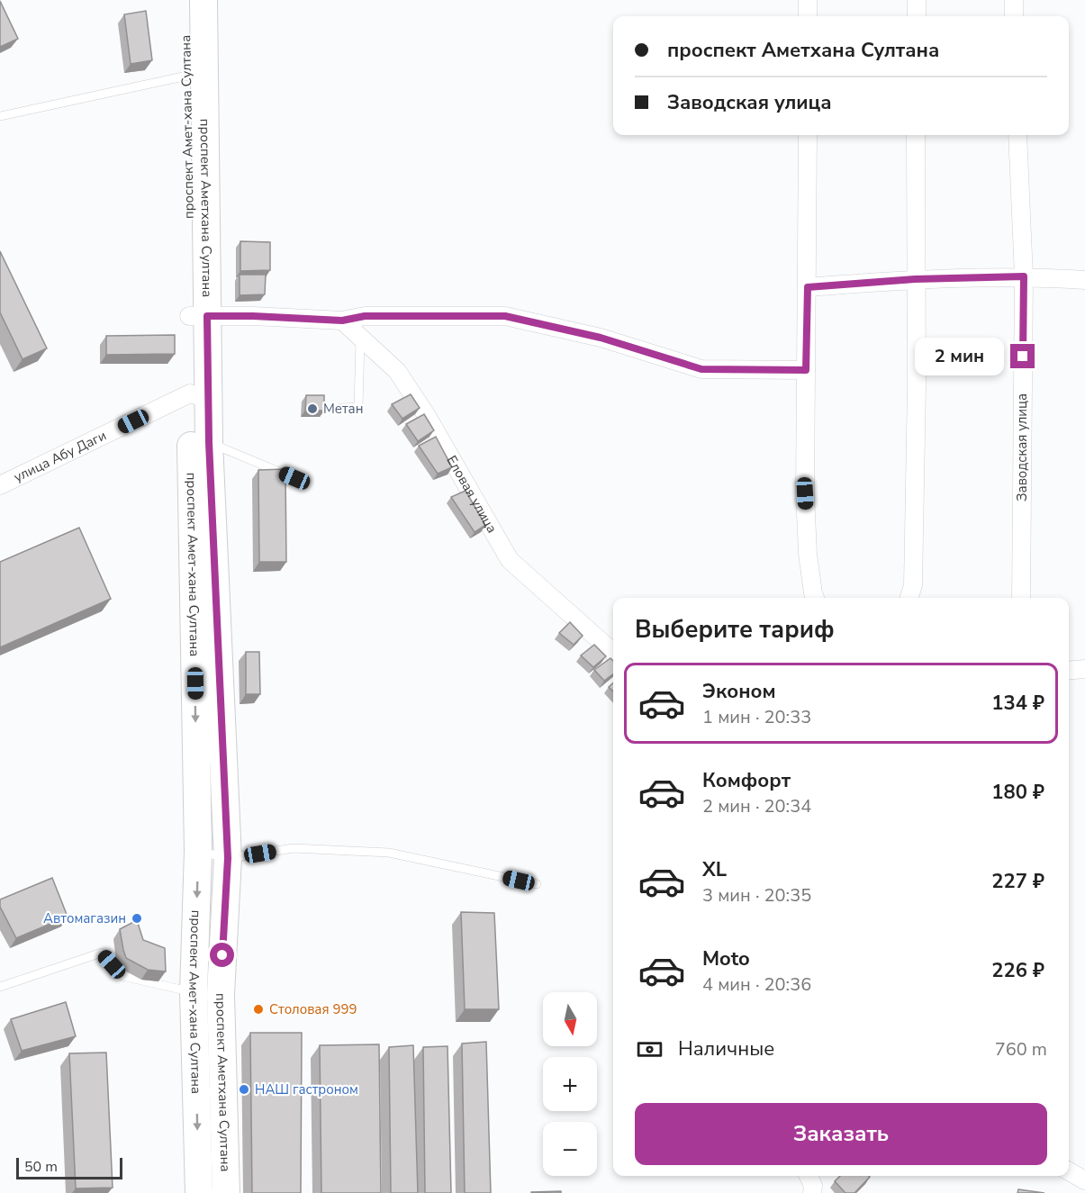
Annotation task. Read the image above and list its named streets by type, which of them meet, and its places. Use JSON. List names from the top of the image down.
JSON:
{
  "streets": {
    "main road": ["проспект Амет-хана Султана", "проспект Аметхана Султана"],
    "street": ["Заводская улица", "улица Абу Даги", "Еловая улица"]
  },
  "crossings": [
    ["проспект Амет-хана Султана", "проспект Аметхана Султана"],
    ["проспект Амет-хана Султана", "улица Абу Даги"],
    ["проспект Аметхана Султана", "улица Абу Даги"]
  ],
  "one_way": ["проспект Амет-хана Султана"],
  "places": [
    "Метан",
    "Автомагазин",
    "Столовая 999",
    "НАШ гастроном"
  ],
  "scale_bar": "50 m",
  "north": "bottom",
  "page": {
    "banner": ["проспект Аметхана Султана", "Заводская улица"],
    "bubble": "2 мин",
    "heading": "Выберите тариф",
    "list": [
      {
        "name": "Эконом",
        "note": "1 мин · 20:33",
        "value": "134 ₽"
      },
      {
        "name": "Комфорт",
        "note": "2 мин · 20:34",
        "value": "180 ₽"
      },
      {
        "name": "XL",
        "note": "3 мин · 20:35",
        "value": "227 ₽"
      },
      {
        "name": "Moto",
        "note": "4 мин · 20:36",
        "value": "226 ₽"
      }
    ],
    "map_buttons": ["+", "−"],
    "pay": ["Наличные", "760 m"],
    "buttons": "Заказать",
    "scale": "50 m"
  }
}
